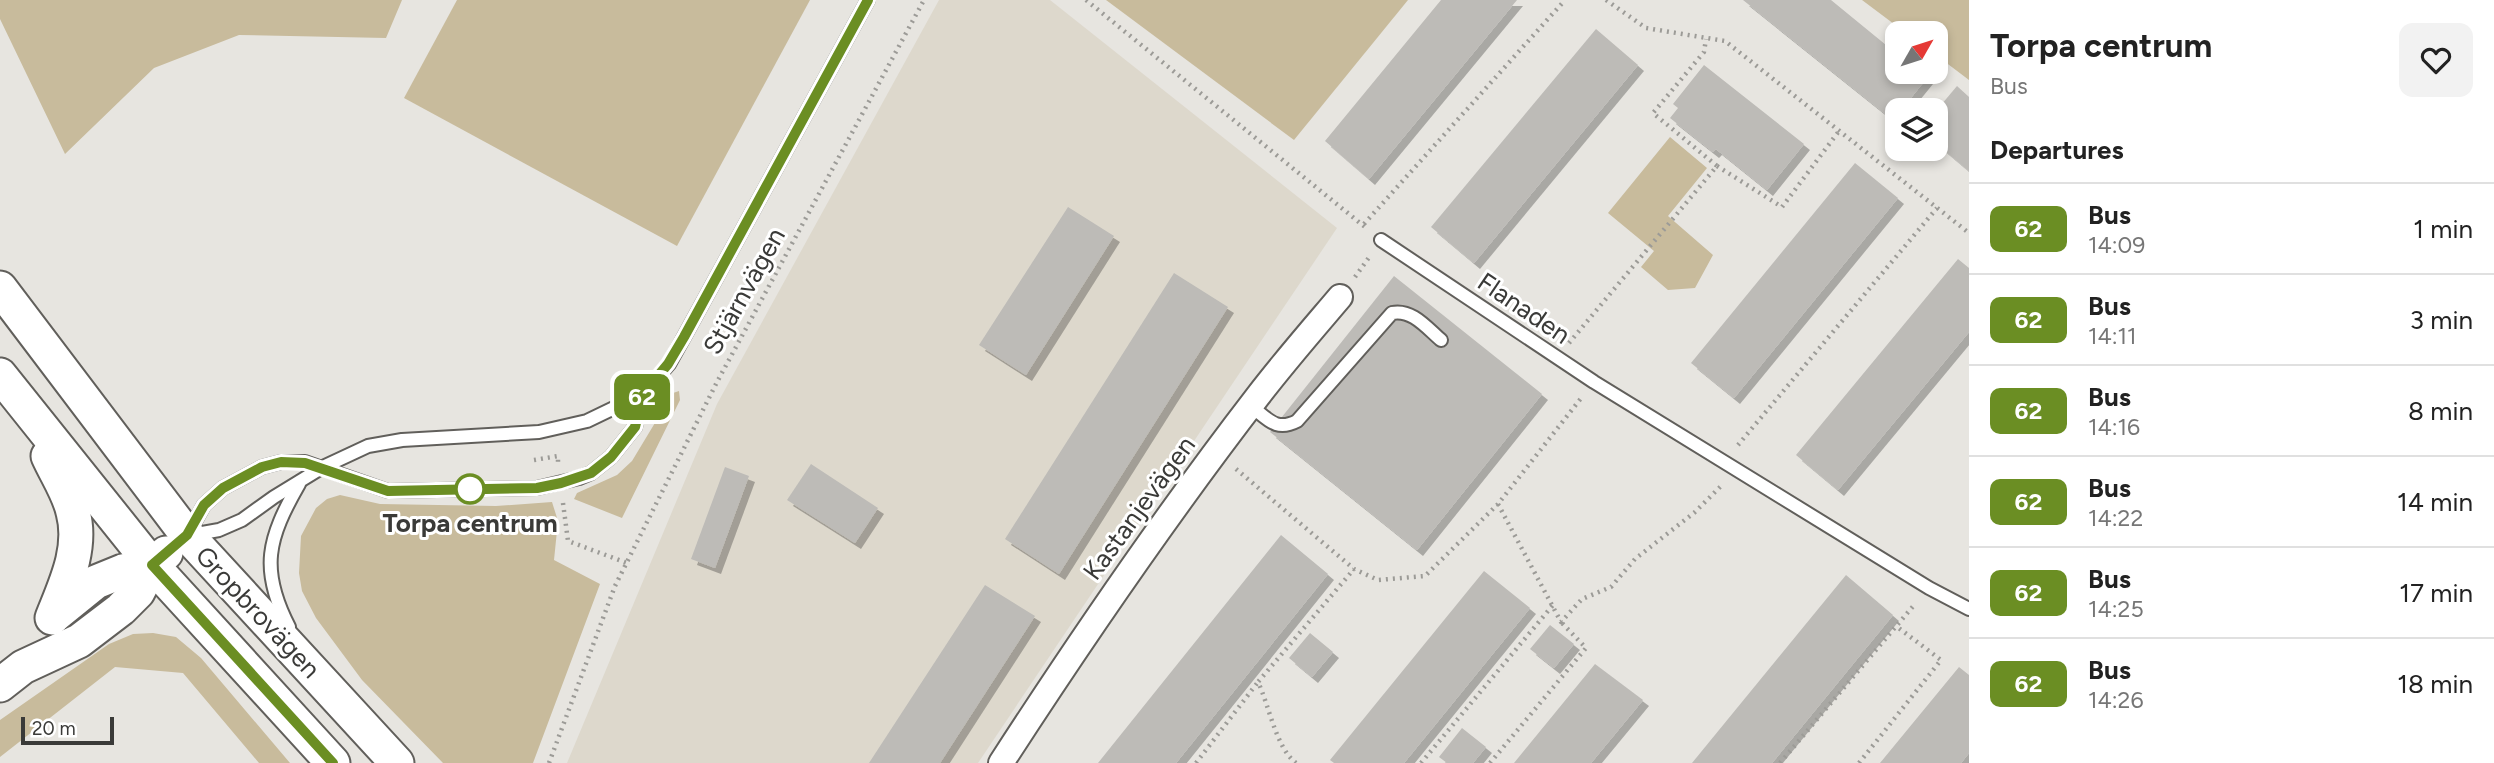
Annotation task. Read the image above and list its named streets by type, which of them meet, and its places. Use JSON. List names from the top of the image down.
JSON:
{
  "streets": {
    "street": ["Kastanjevägen", "Gropbrovägen"],
    "lane": ["Flanaden"],
    "path": ["Stjärnvägen"]
  },
  "places": ["Torpa centrum"],
  "lines": ["bus line 62"],
  "scale_bar": "20 m",
  "north": "top right",
  "page": {
    "on_map": "62",
    "heading": [
      ["Torpa centrum", "Bus"],
      "Departures"
    ],
    "list": [
      {
        "mark": "62",
        "name": "Bus",
        "note": "14:09",
        "value": "1 min"
      },
      {
        "mark": "62",
        "name": "Bus",
        "note": "14:11",
        "value": "3 min"
      },
      {
        "mark": "62",
        "name": "Bus",
        "note": "14:16",
        "value": "8 min"
      },
      {
        "mark": "62",
        "name": "Bus",
        "note": "14:22",
        "value": "14 min"
      },
      {
        "mark": "62",
        "name": "Bus",
        "note": "14:25",
        "value": "17 min"
      },
      {
        "mark": "62",
        "name": "Bus",
        "note": "14:26",
        "value": "18 min"
      }
    ],
    "scale": "20 m"
  }
}
